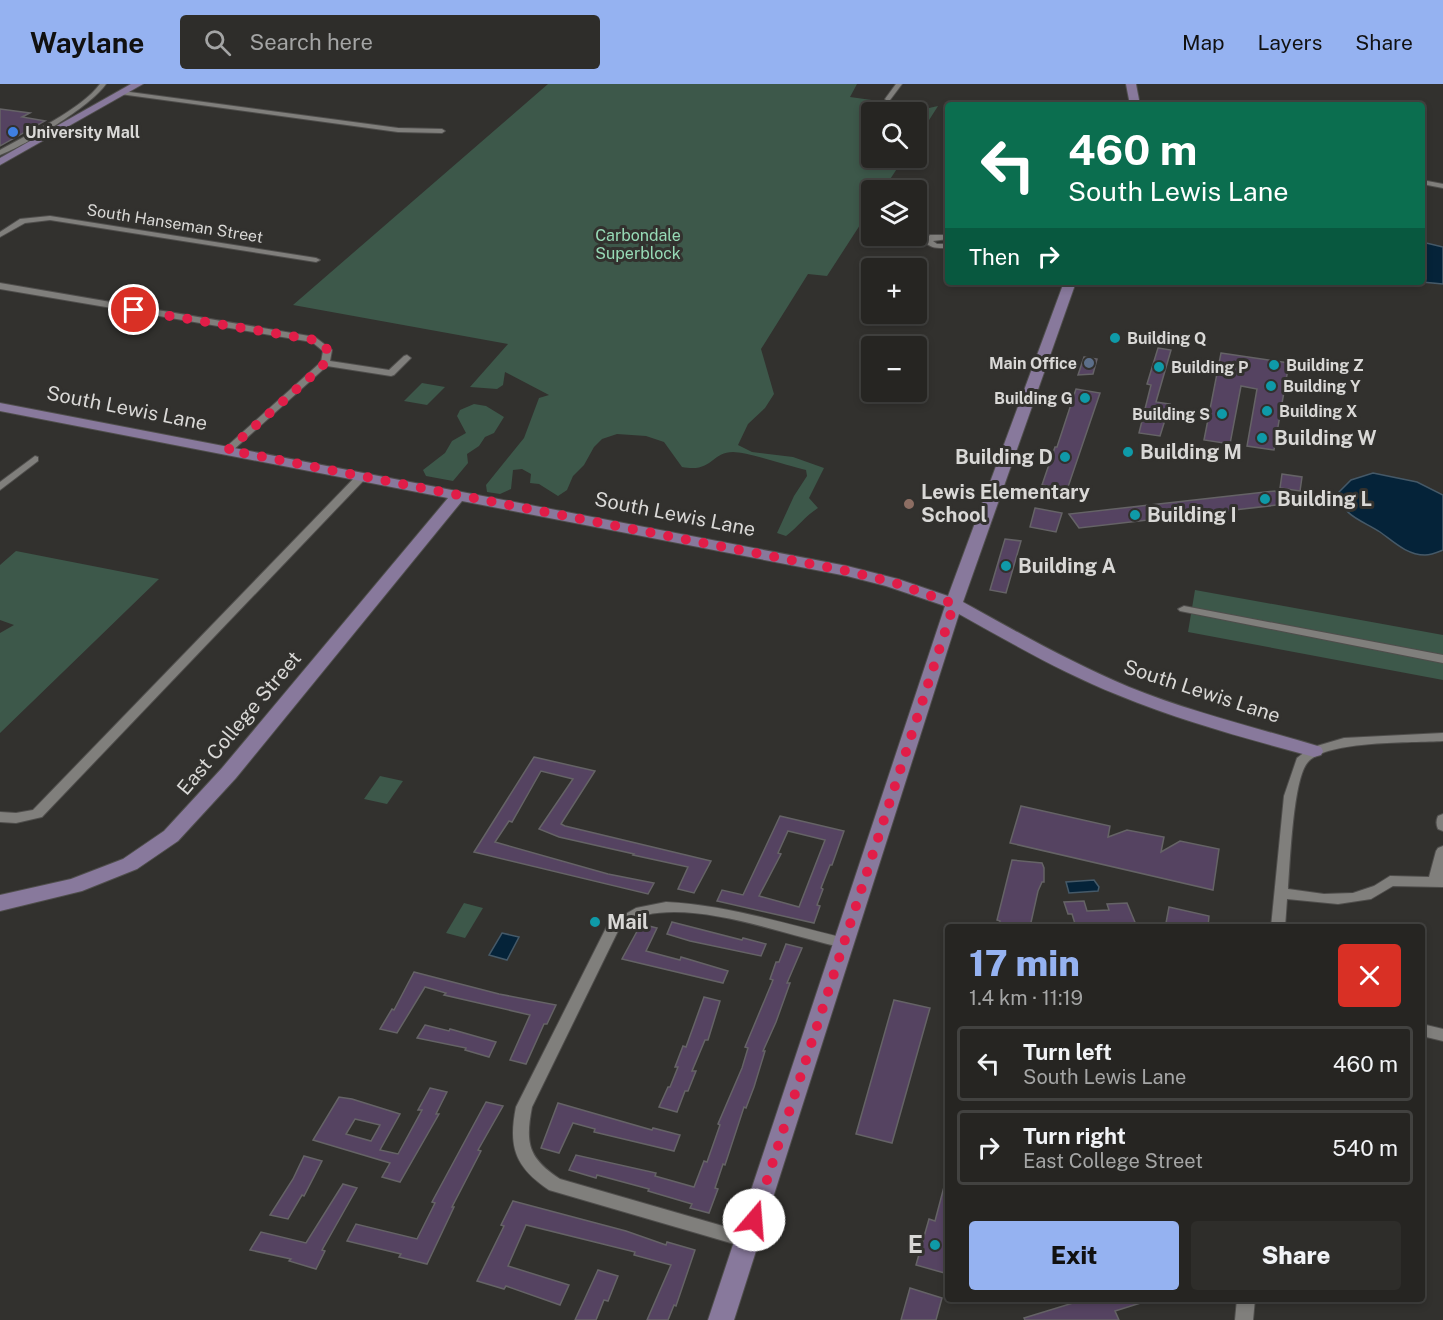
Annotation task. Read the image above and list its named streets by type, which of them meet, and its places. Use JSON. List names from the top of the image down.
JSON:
{
  "streets": {
    "street": ["South Hanseman Street", "South Lewis Lane", "East College Street"]
  },
  "crossings": [
    ["South Lewis Lane", "East College Street"]
  ],
  "parks": ["Carbondale Superblock"],
  "places": [
    "University Mall",
    "Building Q",
    "Main Office",
    "Building Z",
    "Building P",
    "Building Y",
    "Building G",
    "Building X",
    "Building S",
    "Building W",
    "Building M",
    "Building D",
    "Building L",
    "Lewis Elementary School",
    "Building I",
    "Building A",
    "Mail",
    "E"
  ],
  "page": {
    "header": "Waylane",
    "search": "Search here",
    "nav": ["Map", "Layers", "Share"],
    "map_buttons": ["+", "−"],
    "turn": ["460 m", "South Lewis Lane"],
    "then": "Then",
    "heading": ["17 min", "1.4 km · 11:19"],
    "list": [
      {
        "name": "Turn left",
        "note": "South Lewis Lane",
        "value": "460 m"
      },
      {
        "name": "Turn right",
        "note": "East College Street",
        "value": "540 m"
      }
    ],
    "buttons": ["Exit", "Share"]
  }
}
